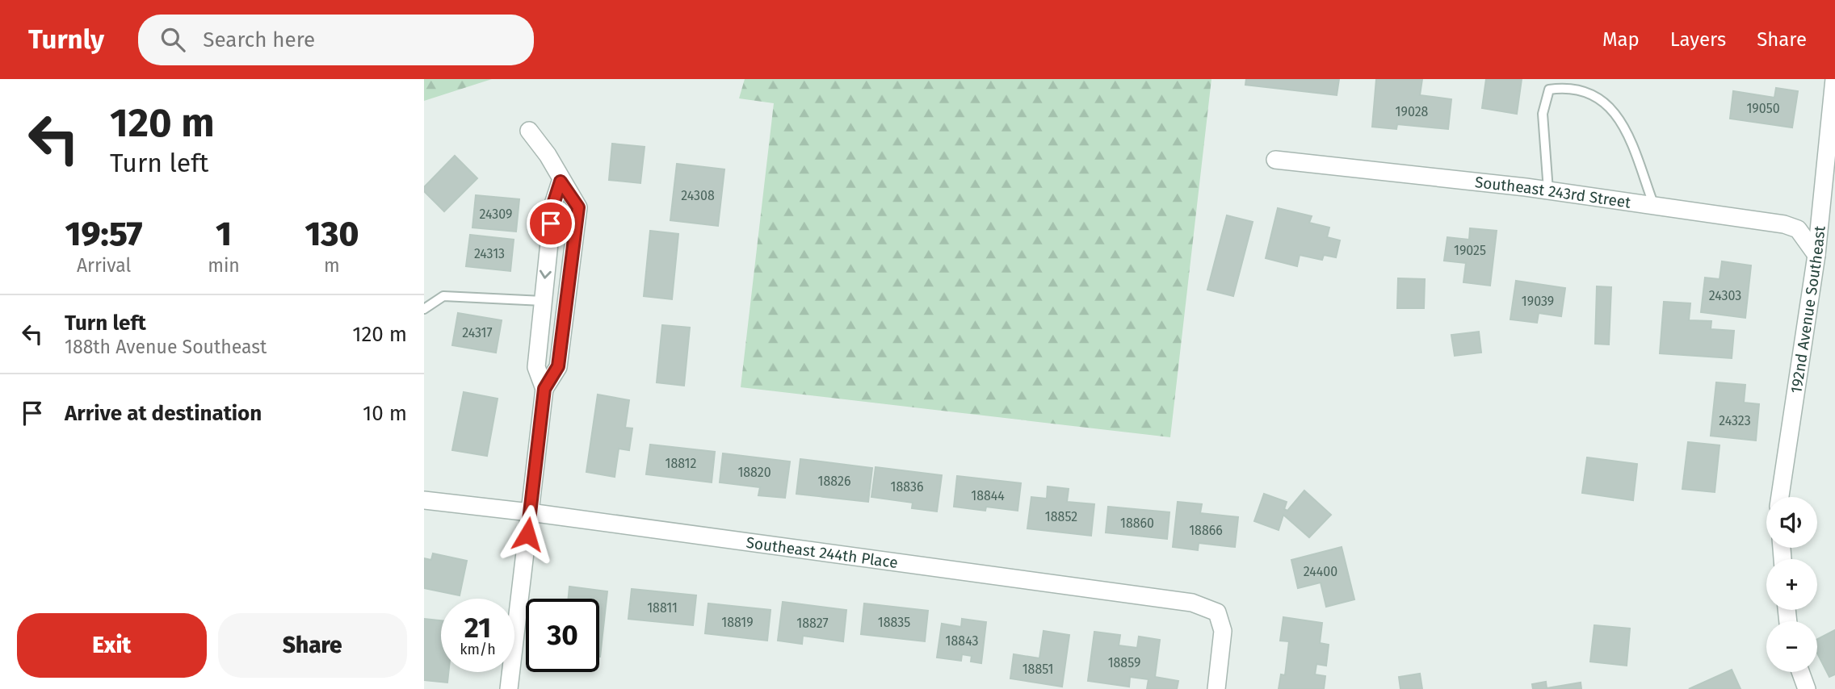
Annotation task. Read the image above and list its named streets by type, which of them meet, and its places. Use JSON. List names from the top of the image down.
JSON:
{
  "streets": {
    "street": ["Southeast 243rd Street", "192nd Avenue Southeast", "Southeast 244th Place"]
  },
  "crossings": [
    ["Southeast 243rd Street", "192nd Avenue Southeast"]
  ],
  "house_numbers": [
    "19050",
    "19028",
    "24308",
    "24309",
    "19025",
    "24313",
    "24303",
    "19039",
    "24317",
    "24323",
    "18812",
    "18820",
    "18826",
    "18836",
    "18844",
    "18852",
    "18860",
    "18866",
    "24400",
    "18811",
    "18819",
    "18835",
    "18827",
    "18843",
    "18859",
    "18851"
  ],
  "page": {
    "header": "Turnly",
    "search": "Search here",
    "nav": ["Map", "Layers", "Share"],
    "turn": ["120 m", "Turn left"],
    "eta": [
      "19:57",
      "Arrival",
      "1",
      "min",
      "130",
      "m"
    ],
    "list": [
      {
        "name": "Turn left",
        "note": "188th Avenue Southeast",
        "value": "120 m"
      },
      {
        "name": "Arrive at destination",
        "value": "10 m"
      }
    ],
    "map_buttons": ["+", "−"],
    "speed": "21 km/h",
    "limit": "30",
    "buttons": ["Exit", "Share"]
  }
}
